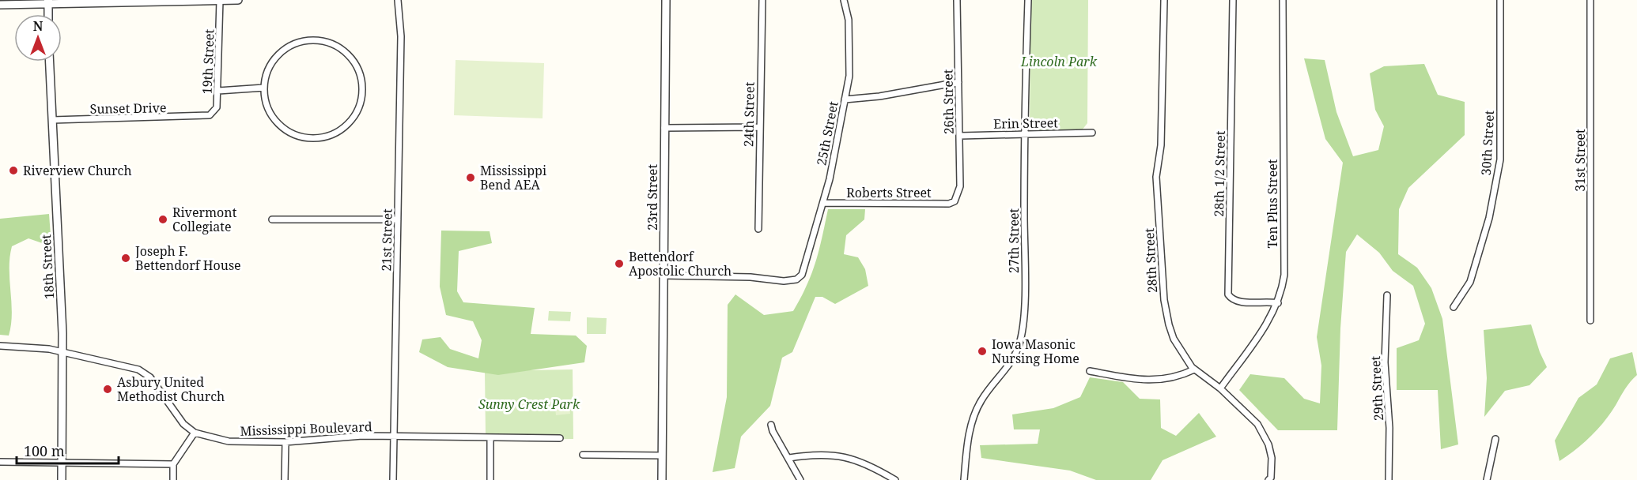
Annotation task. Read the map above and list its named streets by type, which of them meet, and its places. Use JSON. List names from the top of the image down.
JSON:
{
  "streets": {
    "street": [
      "19th Street",
      "26th Street",
      "Sunset Drive",
      "24th Street",
      "Erin Street",
      "25th Street",
      "30th Street",
      "31st Street",
      "28th 1/2 Street",
      "Roberts Street",
      "23rd Street",
      "Ten Plus Street",
      "21st Street",
      "27th Street",
      "28th Street",
      "18th Street",
      "29th Street",
      "Mississippi Boulevard"
    ]
  },
  "crossings": [
    ["19th Street", "Sunset Drive"],
    ["26th Street", "Erin Street"],
    ["26th Street", "Roberts Street"],
    ["Sunset Drive", "18th Street"],
    ["Erin Street", "27th Street"],
    ["25th Street", "Roberts Street"],
    ["25th Street", "23rd Street"],
    ["28th 1/2 Street", "Ten Plus Street"],
    ["Ten Plus Street", "28th Street"],
    ["21st Street", "Mississippi Boulevard"]
  ],
  "parks": ["Lincoln Park", "Sunny Crest Park"],
  "places": [
    "Riverview Church",
    "Mississippi Bend AEA",
    "Rivermont Collegiate",
    "Joseph F. Bettendorf House",
    "Bettendorf Apostolic Church",
    "Iowa Masonic Nursing Home",
    "Asbury United Methodist Church"
  ],
  "scale_bar": "100 m",
  "north": "top"
}
